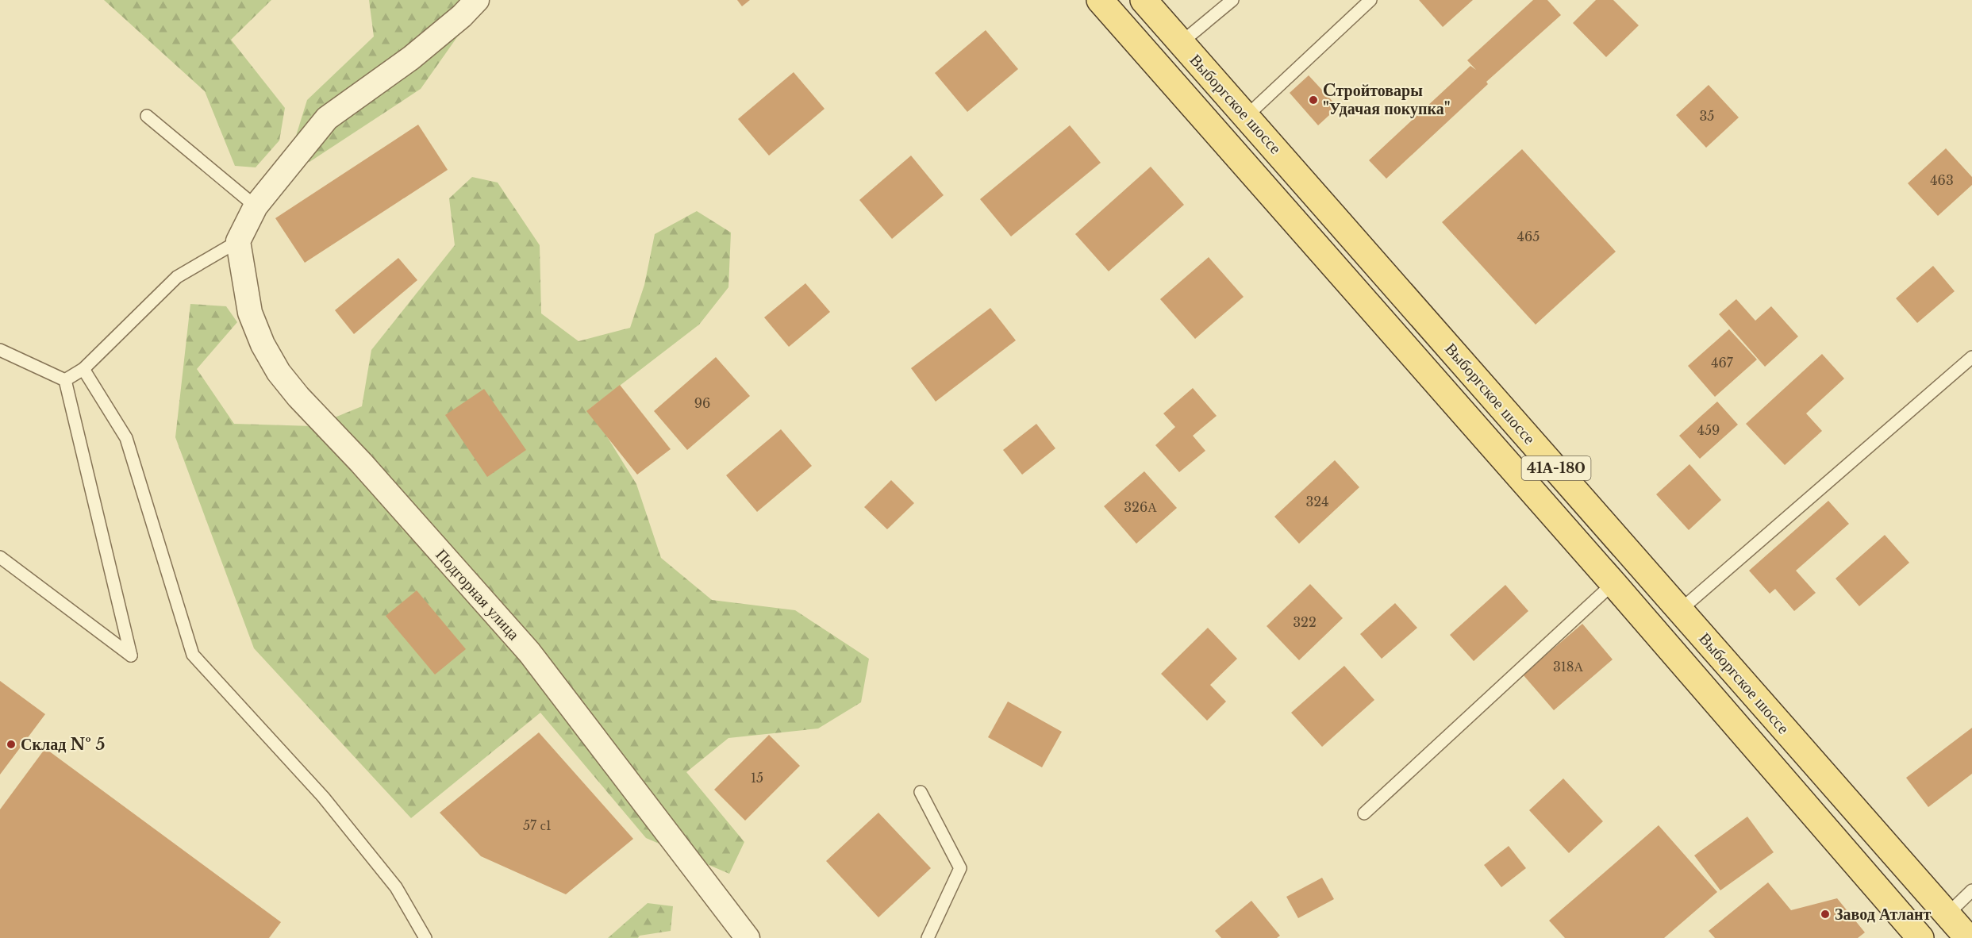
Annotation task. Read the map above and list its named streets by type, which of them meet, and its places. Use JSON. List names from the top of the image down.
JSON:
{
  "streets": {
    "main road": ["Выборгское шоссе", "41А-180"],
    "street": ["Подгорная улица"]
  },
  "places": ["Cтройтовары \"Удачая покупка\"", "Склад № 5", "Завод Атлант"],
  "house_numbers": [
    "35",
    "463",
    "465",
    "467",
    "96",
    "459",
    "324",
    "326А",
    "322",
    "318А",
    "15",
    "57 с1"
  ]
}
